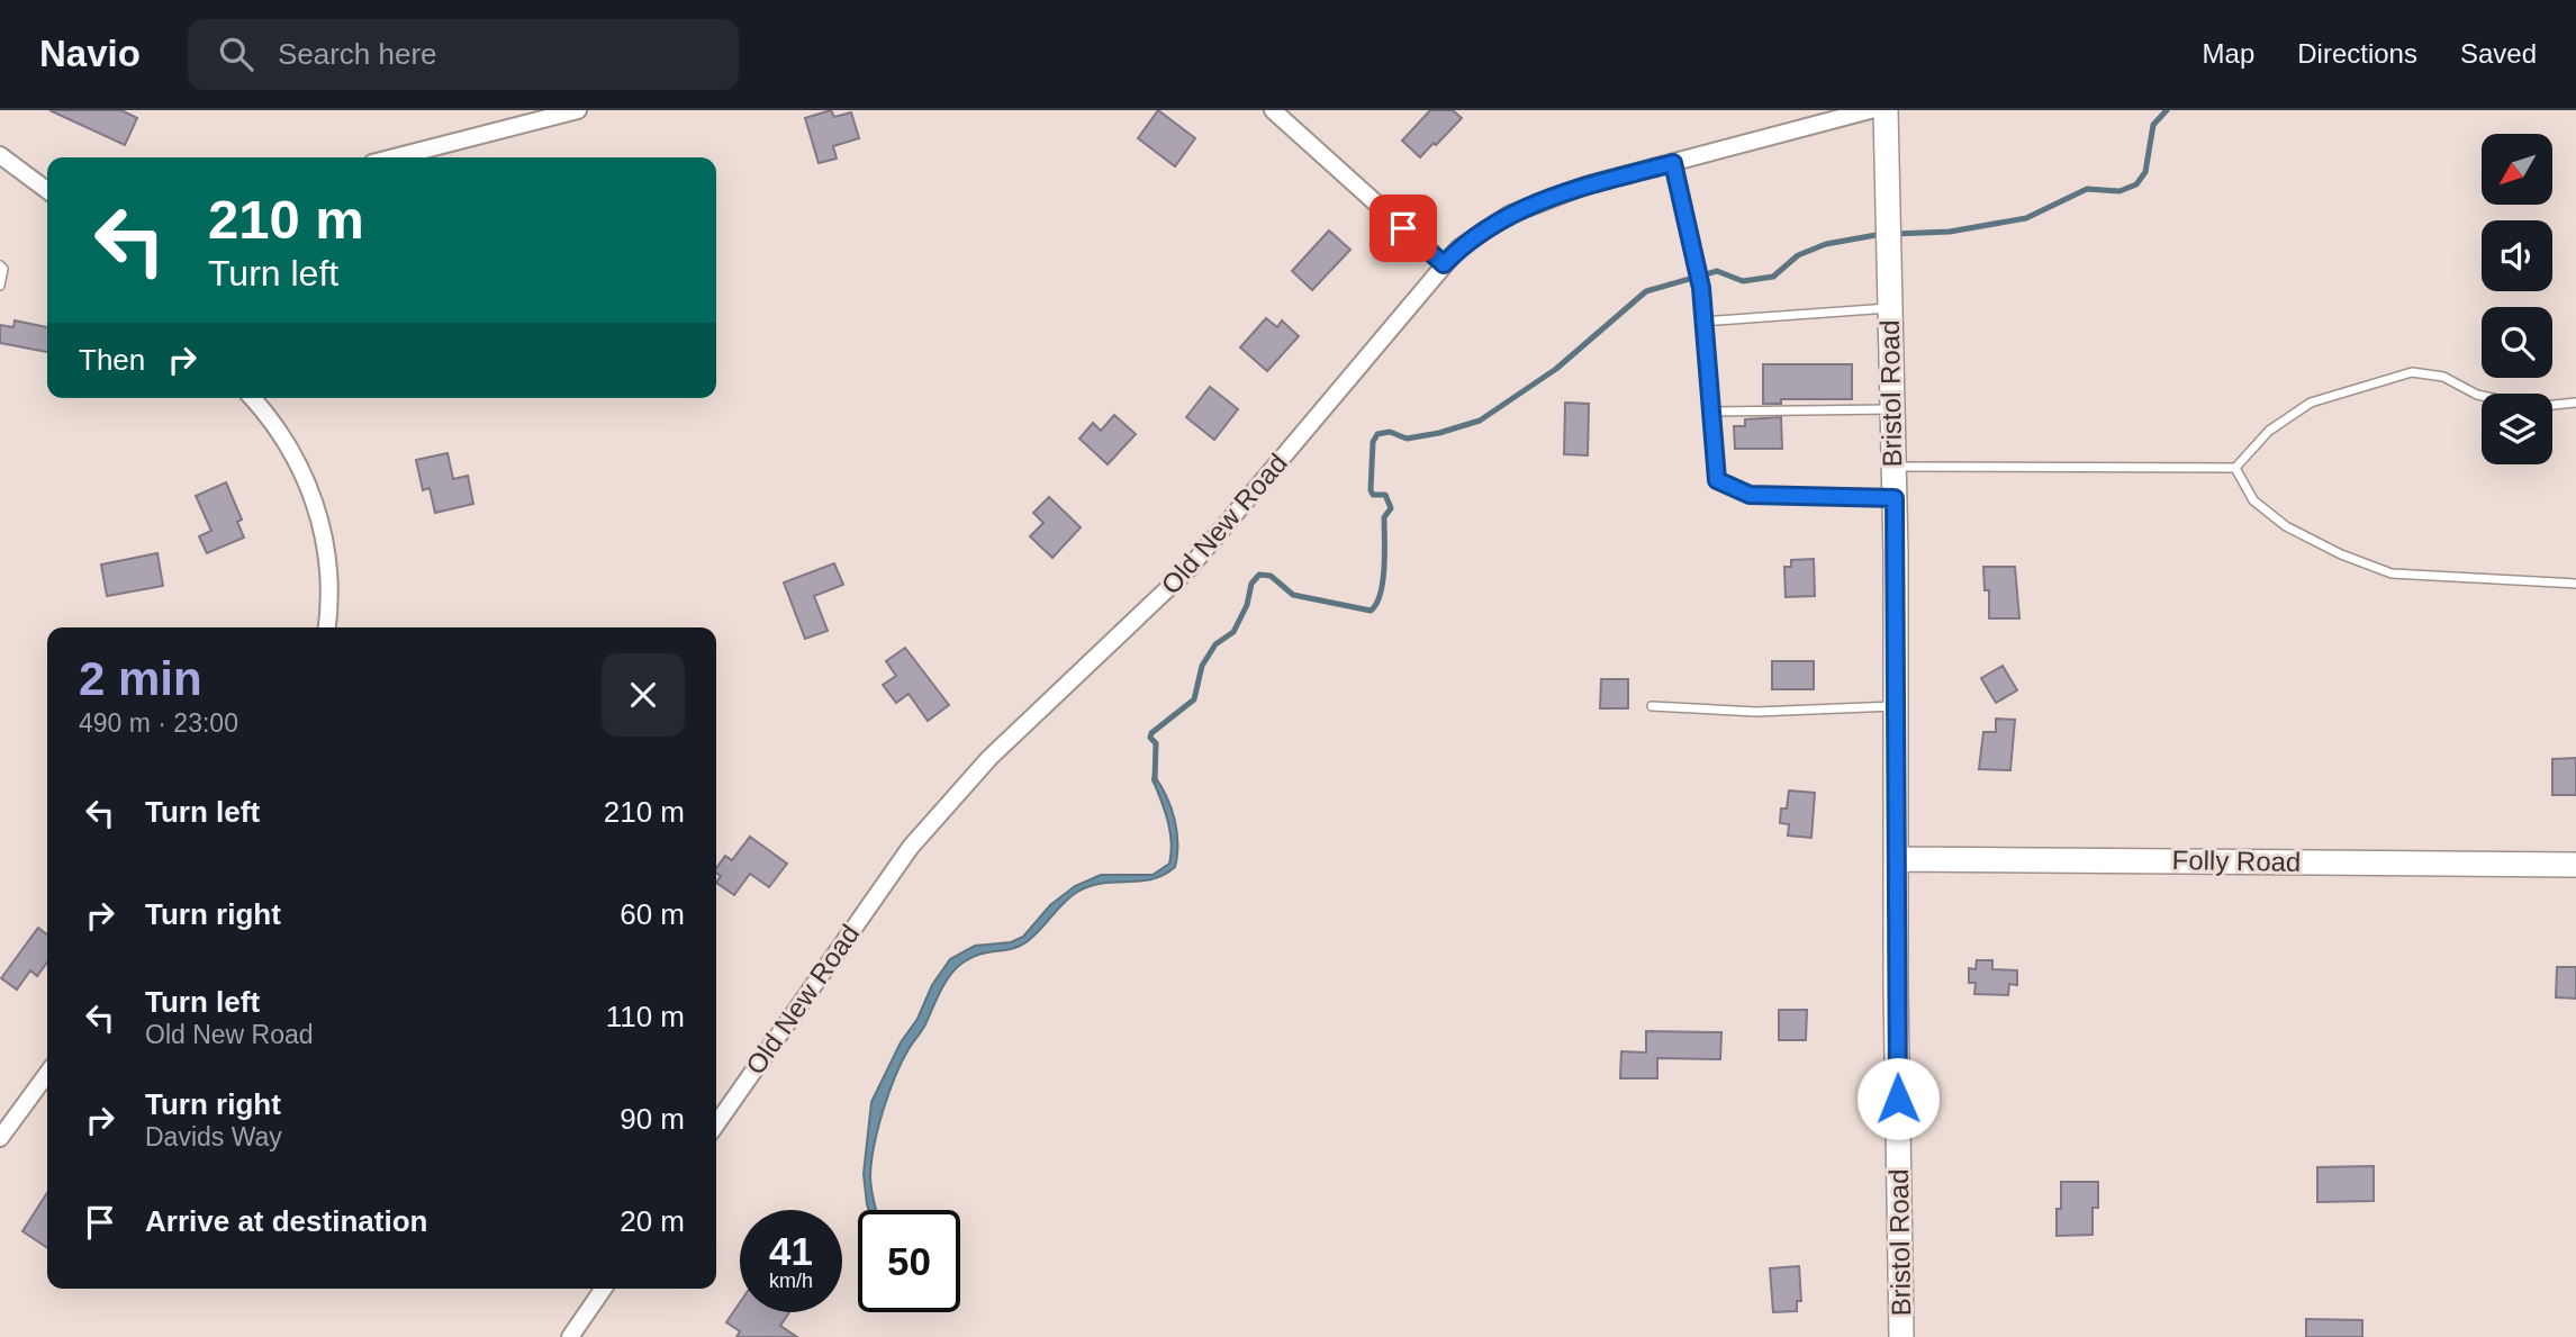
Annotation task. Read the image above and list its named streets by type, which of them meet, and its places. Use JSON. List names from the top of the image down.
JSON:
{
  "streets": {
    "main road": ["Bristol Road", "Folly Road"],
    "street": ["Old New Road"]
  },
  "crossings": [
    ["Bristol Road", "Folly Road"]
  ],
  "north": "bottom left",
  "page": {
    "header": "Navio",
    "search": "Search here",
    "nav": ["Map", "Directions", "Saved"],
    "turn": ["210 m", "Turn left"],
    "then": "Then",
    "heading": ["2 min", "490 m · 23:00"],
    "list": [
      {
        "name": "Turn left",
        "value": "210 m"
      },
      {
        "name": "Turn right",
        "value": "60 m"
      },
      {
        "name": "Turn left",
        "note": "Old New Road",
        "value": "110 m"
      },
      {
        "name": "Turn right",
        "note": "Davids Way",
        "value": "90 m"
      },
      {
        "name": "Arrive at destination",
        "value": "20 m"
      }
    ],
    "speed": "41 km/h",
    "limit": "50"
  }
}
